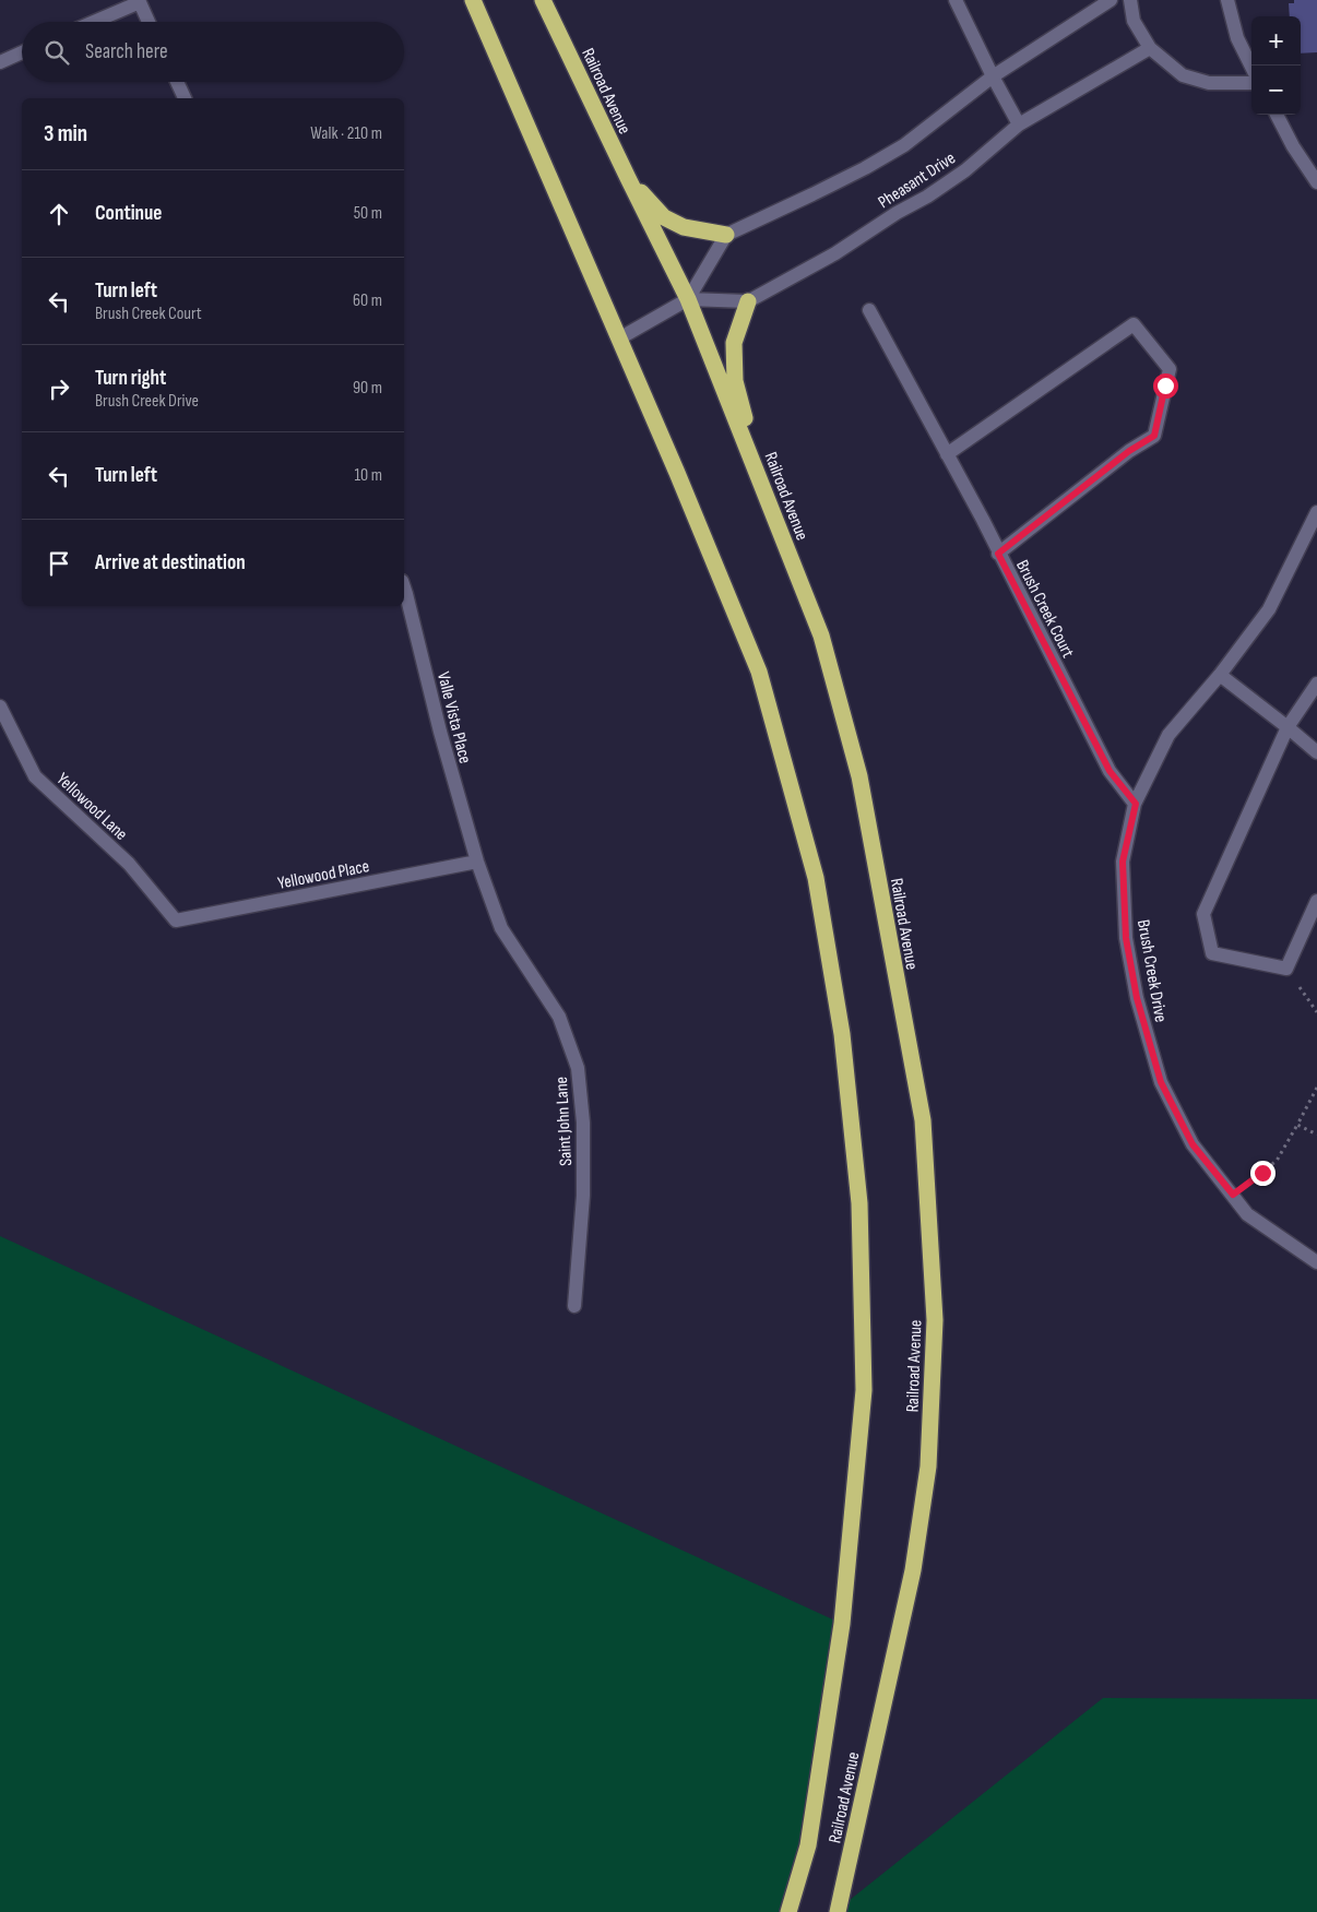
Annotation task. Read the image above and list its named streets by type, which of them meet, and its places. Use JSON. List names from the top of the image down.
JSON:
{
  "streets": {
    "highway": ["Railroad Avenue"],
    "street": [
      "Pheasant Drive",
      "Brush Creek Court",
      "Valle Vista Place",
      "Yellowood Lane",
      "Yellowood Place",
      "Brush Creek Drive",
      "Saint John Lane"
    ]
  },
  "crossings": [
    ["Brush Creek Court", "Brush Creek Drive"],
    ["Valle Vista Place", "Yellowood Place"],
    ["Valle Vista Place", "Saint John Lane"],
    ["Yellowood Lane", "Yellowood Place"],
    ["Yellowood Place", "Saint John Lane"]
  ],
  "page": {
    "map_buttons": ["+", "−"],
    "search": "Search here",
    "heading": ["3 min", "Walk · 210 m"],
    "list": [
      ["Continue", "50 m"],
      ["Turn left", "Brush Creek Court", "60 m"],
      ["Turn right", "Brush Creek Drive", "90 m"],
      ["Turn left", "10 m"],
      "Arrive at destination"
    ]
  }
}
